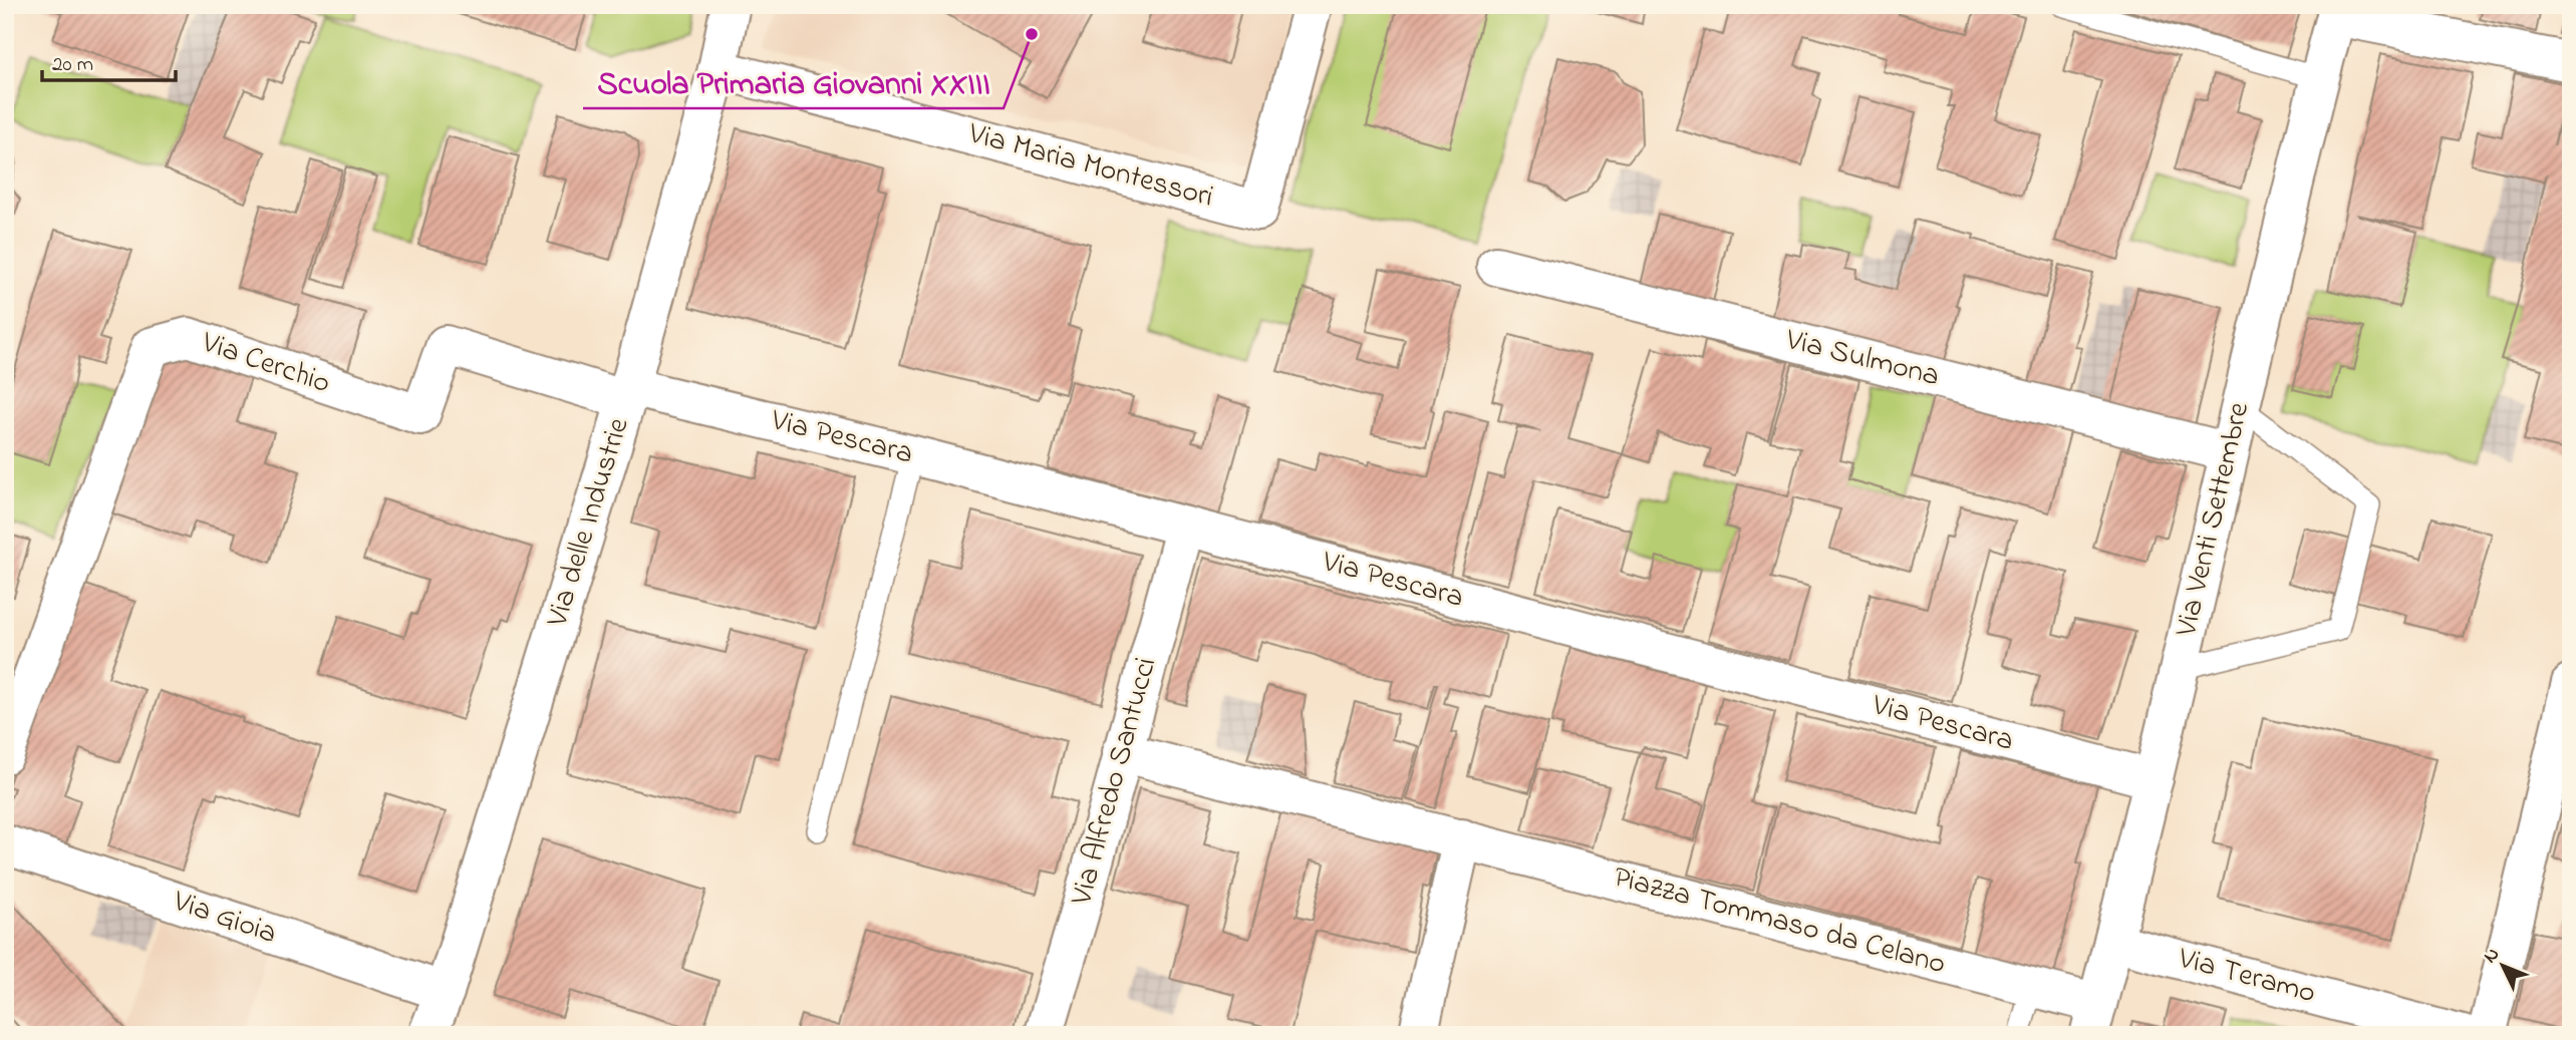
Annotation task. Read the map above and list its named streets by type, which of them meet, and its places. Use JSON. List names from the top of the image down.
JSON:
{
  "streets": {
    "street": [
      "Via Maria Montessori",
      "Via Sulmona",
      "Via Cerchio",
      "Via Pescara",
      "Via Venti Settembre",
      "Via delle Industrie",
      "Via Alfredo Santucci",
      "Via Gioia",
      "Piazza Tommaso da Celano",
      "Via Teramo"
    ]
  },
  "crossings": [
    ["Via Maria Montessori", "Via delle Industrie"],
    ["Via Sulmona", "Via Venti Settembre"],
    ["Via Cerchio", "Via Pescara"],
    ["Via Cerchio", "Via delle Industrie"],
    ["Via Pescara", "Via Venti Settembre"],
    ["Via Pescara", "Via delle Industrie"],
    ["Via Pescara", "Via Alfredo Santucci"],
    ["Via Venti Settembre", "Piazza Tommaso da Celano"],
    ["Via Venti Settembre", "Via Teramo"],
    ["Via delle Industrie", "Via Gioia"],
    ["Via Alfredo Santucci", "Piazza Tommaso da Celano"]
  ],
  "places": ["Scuola Primaria Giovanni XXIII"],
  "scale_bar": "20 m",
  "north": "top left"
}
